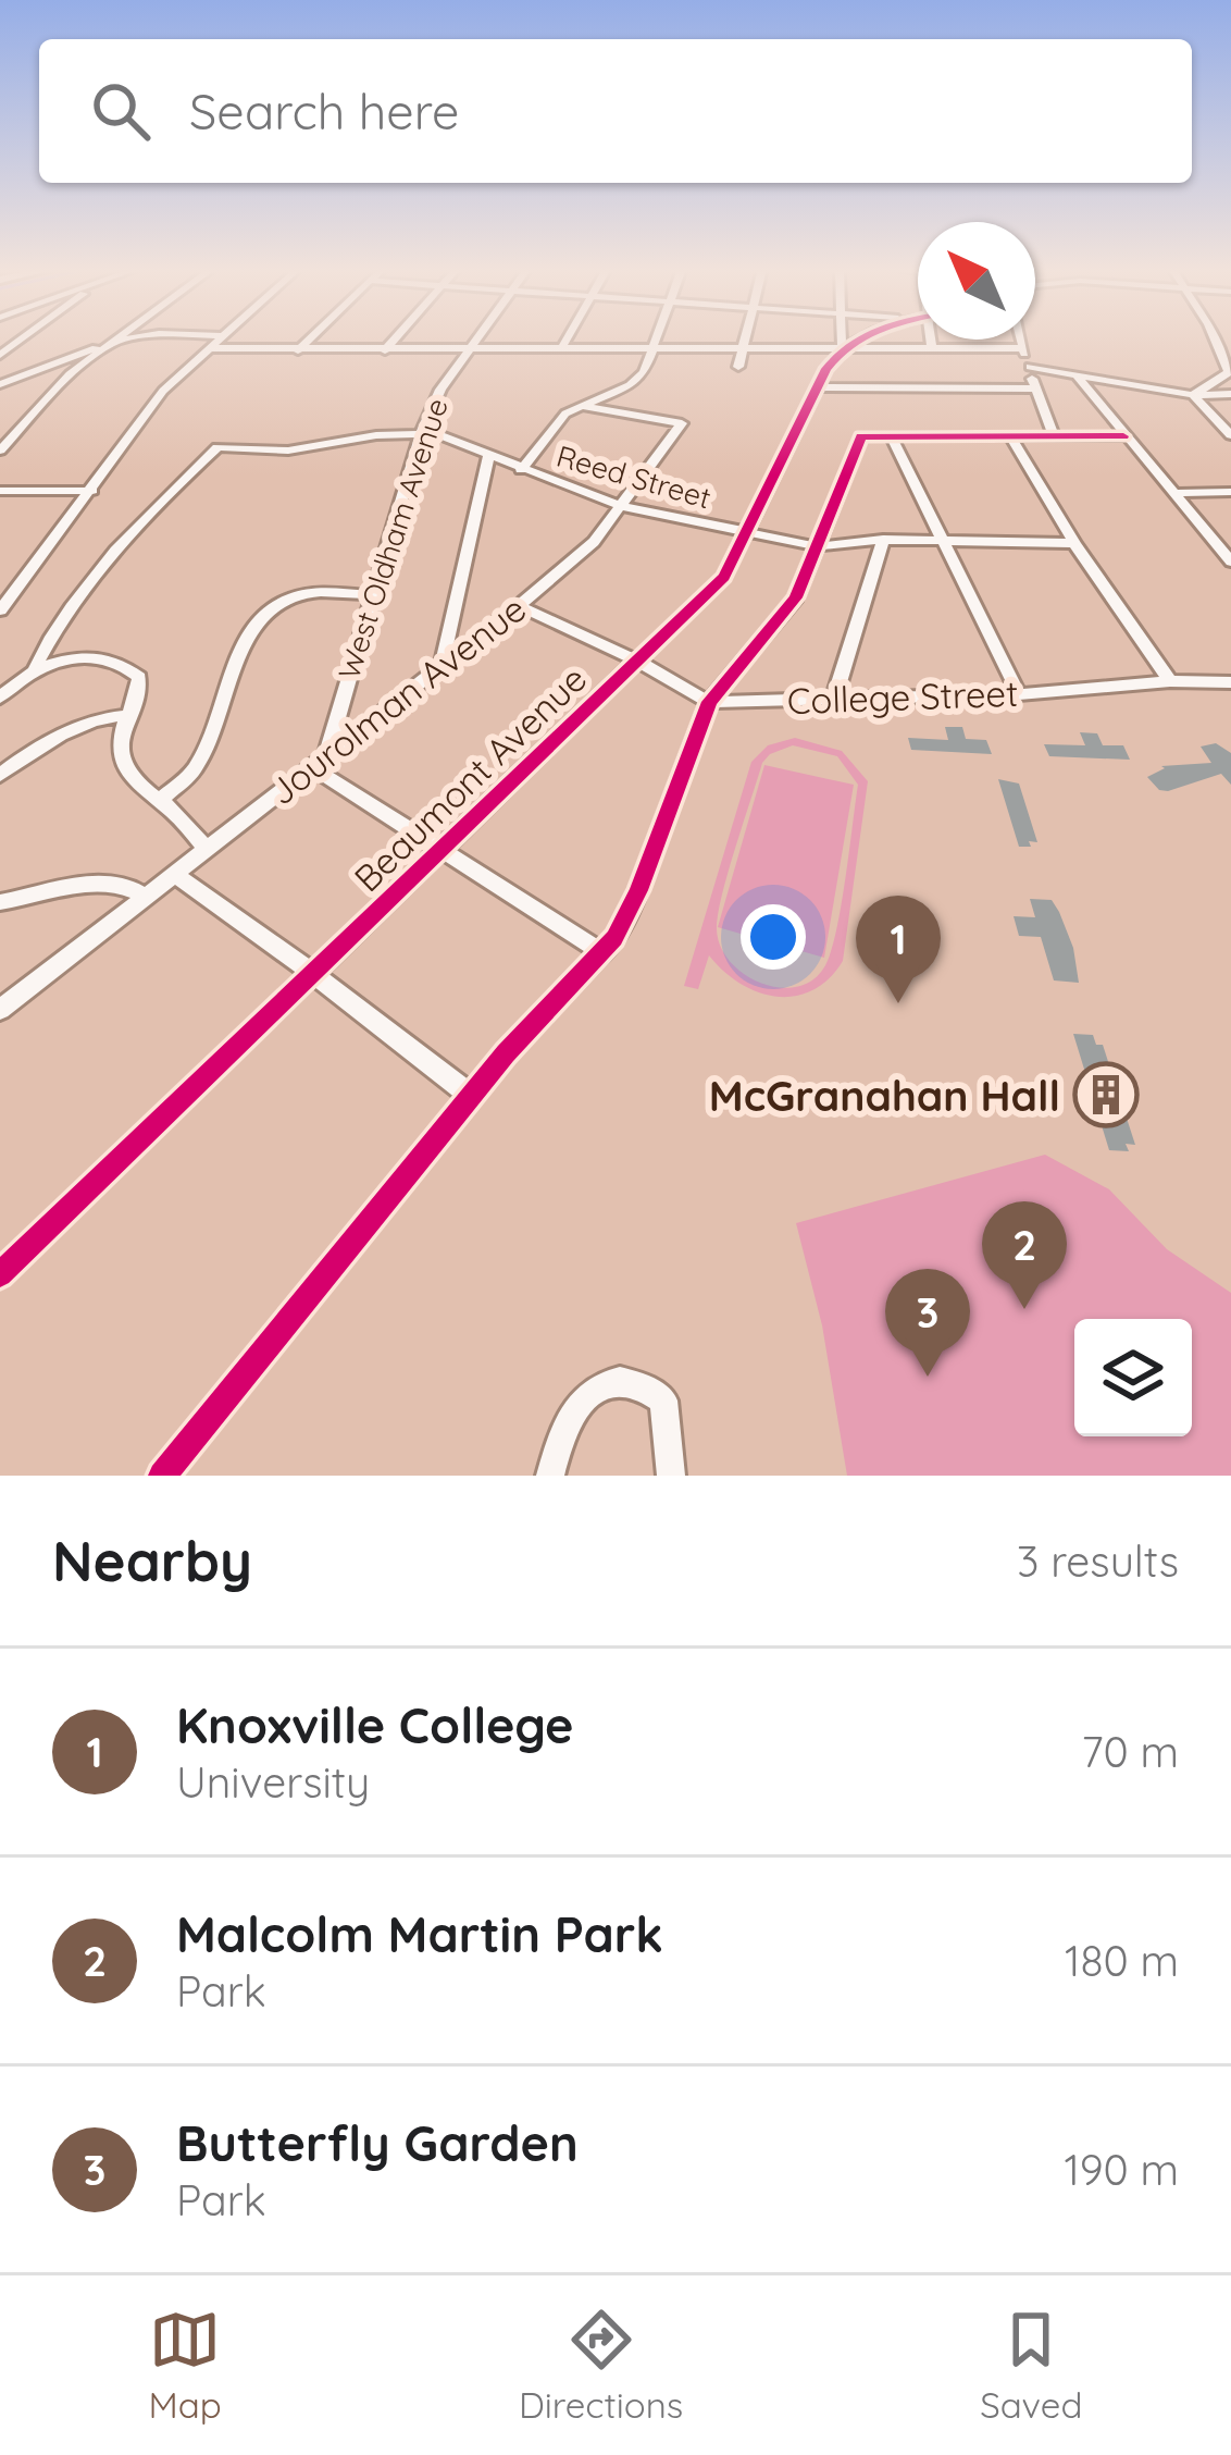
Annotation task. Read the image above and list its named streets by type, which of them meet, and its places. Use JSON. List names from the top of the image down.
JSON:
{
  "streets": {
    "street": [
      "Reed Street",
      "West Oldham Avenue",
      "College Street",
      "Jourolman Avenue",
      "Beaumont Avenue"
    ]
  },
  "crossings": [
    ["Reed Street", "West Oldham Avenue"],
    ["Reed Street", "Jourolman Avenue"],
    ["Reed Street", "Beaumont Avenue"],
    ["West Oldham Avenue", "Jourolman Avenue"]
  ],
  "places": {
    "building": ["McGranahan Hall"]
  },
  "north": "top left",
  "page": {
    "search": "Search here",
    "pins": ["1", "2", "3"],
    "heading": ["Nearby", "3 results"],
    "list": [
      {
        "mark": "1",
        "name": "Knoxville College",
        "note": "University",
        "value": "70 m"
      },
      {
        "mark": "2",
        "name": "Malcolm Martin Park",
        "note": "Park",
        "value": "180 m"
      },
      {
        "mark": "3",
        "name": "Butterfly Garden",
        "note": "Park",
        "value": "190 m"
      }
    ],
    "nav": ["Map", "Directions", "Saved"]
  }
}
